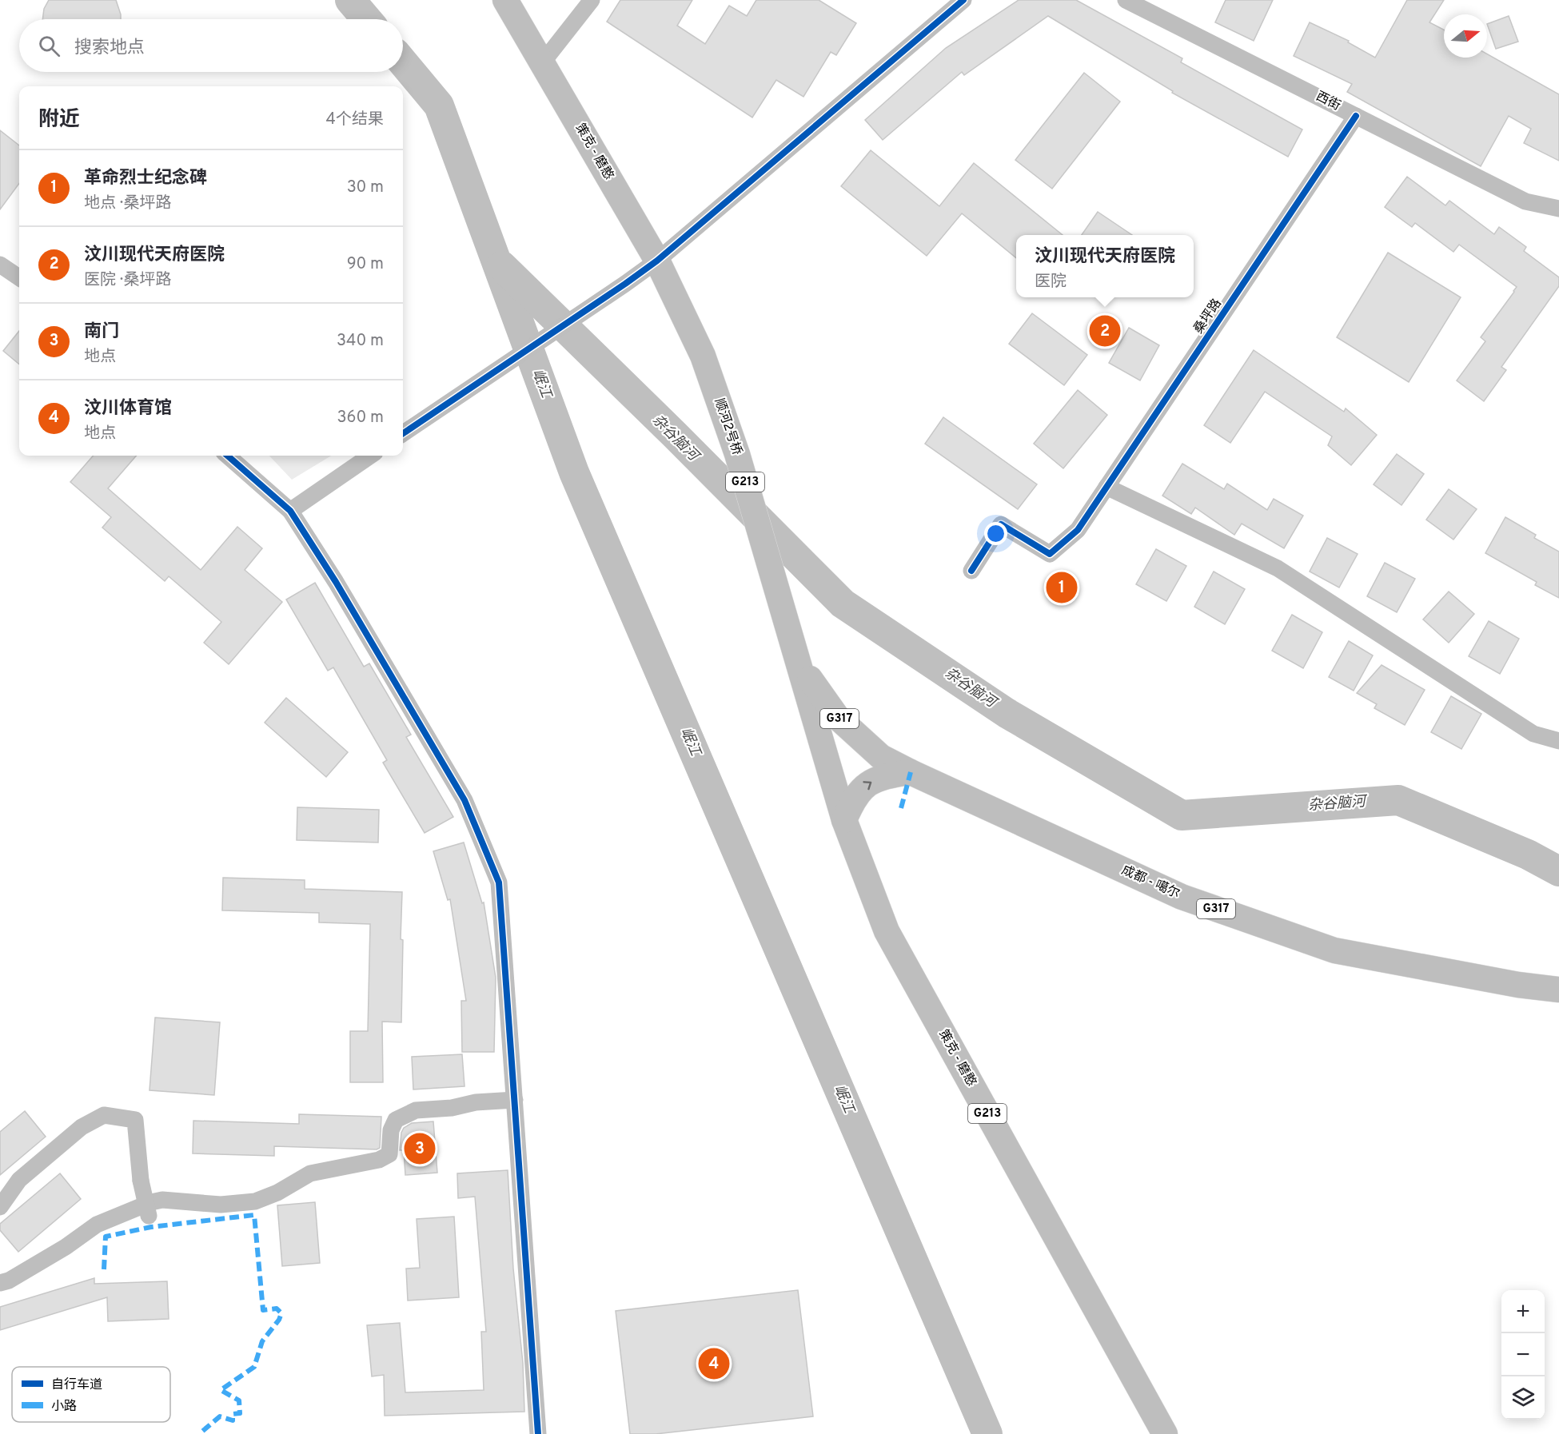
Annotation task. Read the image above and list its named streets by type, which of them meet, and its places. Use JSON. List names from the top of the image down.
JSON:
{
  "streets": {
    "highway": [
      "策克 - 磨憨",
      "顺河2号桥",
      "G213",
      "G317",
      "成都 - 噶尔"
    ],
    "street": ["西街", "桑坪路"]
  },
  "crossings": [
    ["西街", "桑坪路"],
    ["策克 - 磨憨", "顺河2号桥"],
    ["策克 - 磨憨", "成都 - 噶尔"],
    ["顺河2号桥", "成都 - 噶尔"]
  ],
  "water": ["岷江", "杂谷脑河"],
  "legend": ["自行车道", "小路"],
  "north": "right",
  "page": {
    "search": "搜索地点",
    "heading": ["附近", "4个结果"],
    "list": [
      {
        "mark": "1",
        "name": "革命烈士纪念碑",
        "note": "地点 · 桑坪路",
        "value": "30 m"
      },
      {
        "mark": "2",
        "name": "汶川现代天府医院",
        "note": "医院 · 桑坪路",
        "value": "90 m"
      },
      {
        "mark": "3",
        "name": "南门",
        "note": "地点",
        "value": "340 m"
      },
      {
        "mark": "4",
        "name": "汶川体育馆",
        "note": "地点",
        "value": "360 m"
      }
    ],
    "popup": ["汶川现代天府医院", "医院"],
    "pins": [
      "2",
      "1",
      "3",
      "4"
    ],
    "map_buttons": ["+", "−"]
  }
}
